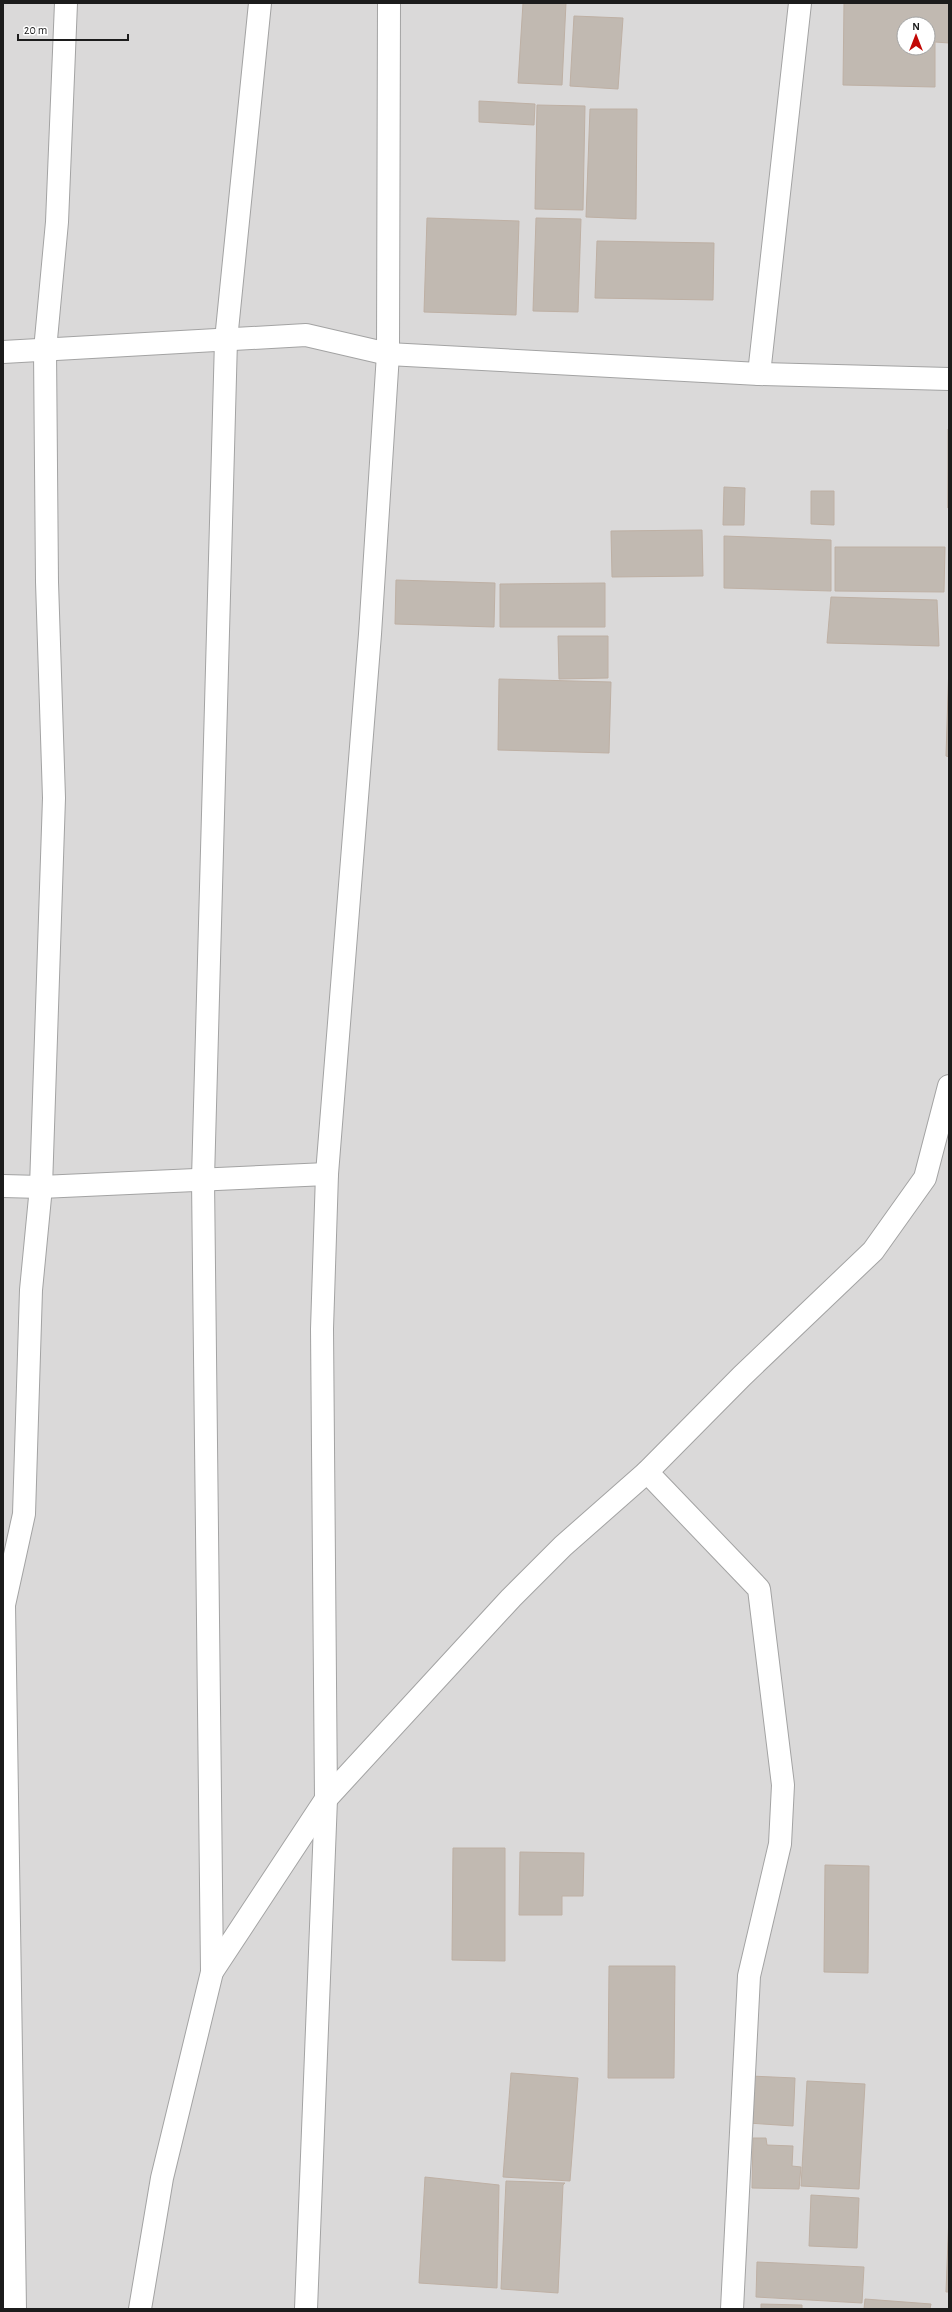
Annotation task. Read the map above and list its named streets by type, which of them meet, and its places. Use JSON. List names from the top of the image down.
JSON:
{
  "scale_bar": "20 m",
  "north": "top"
}
